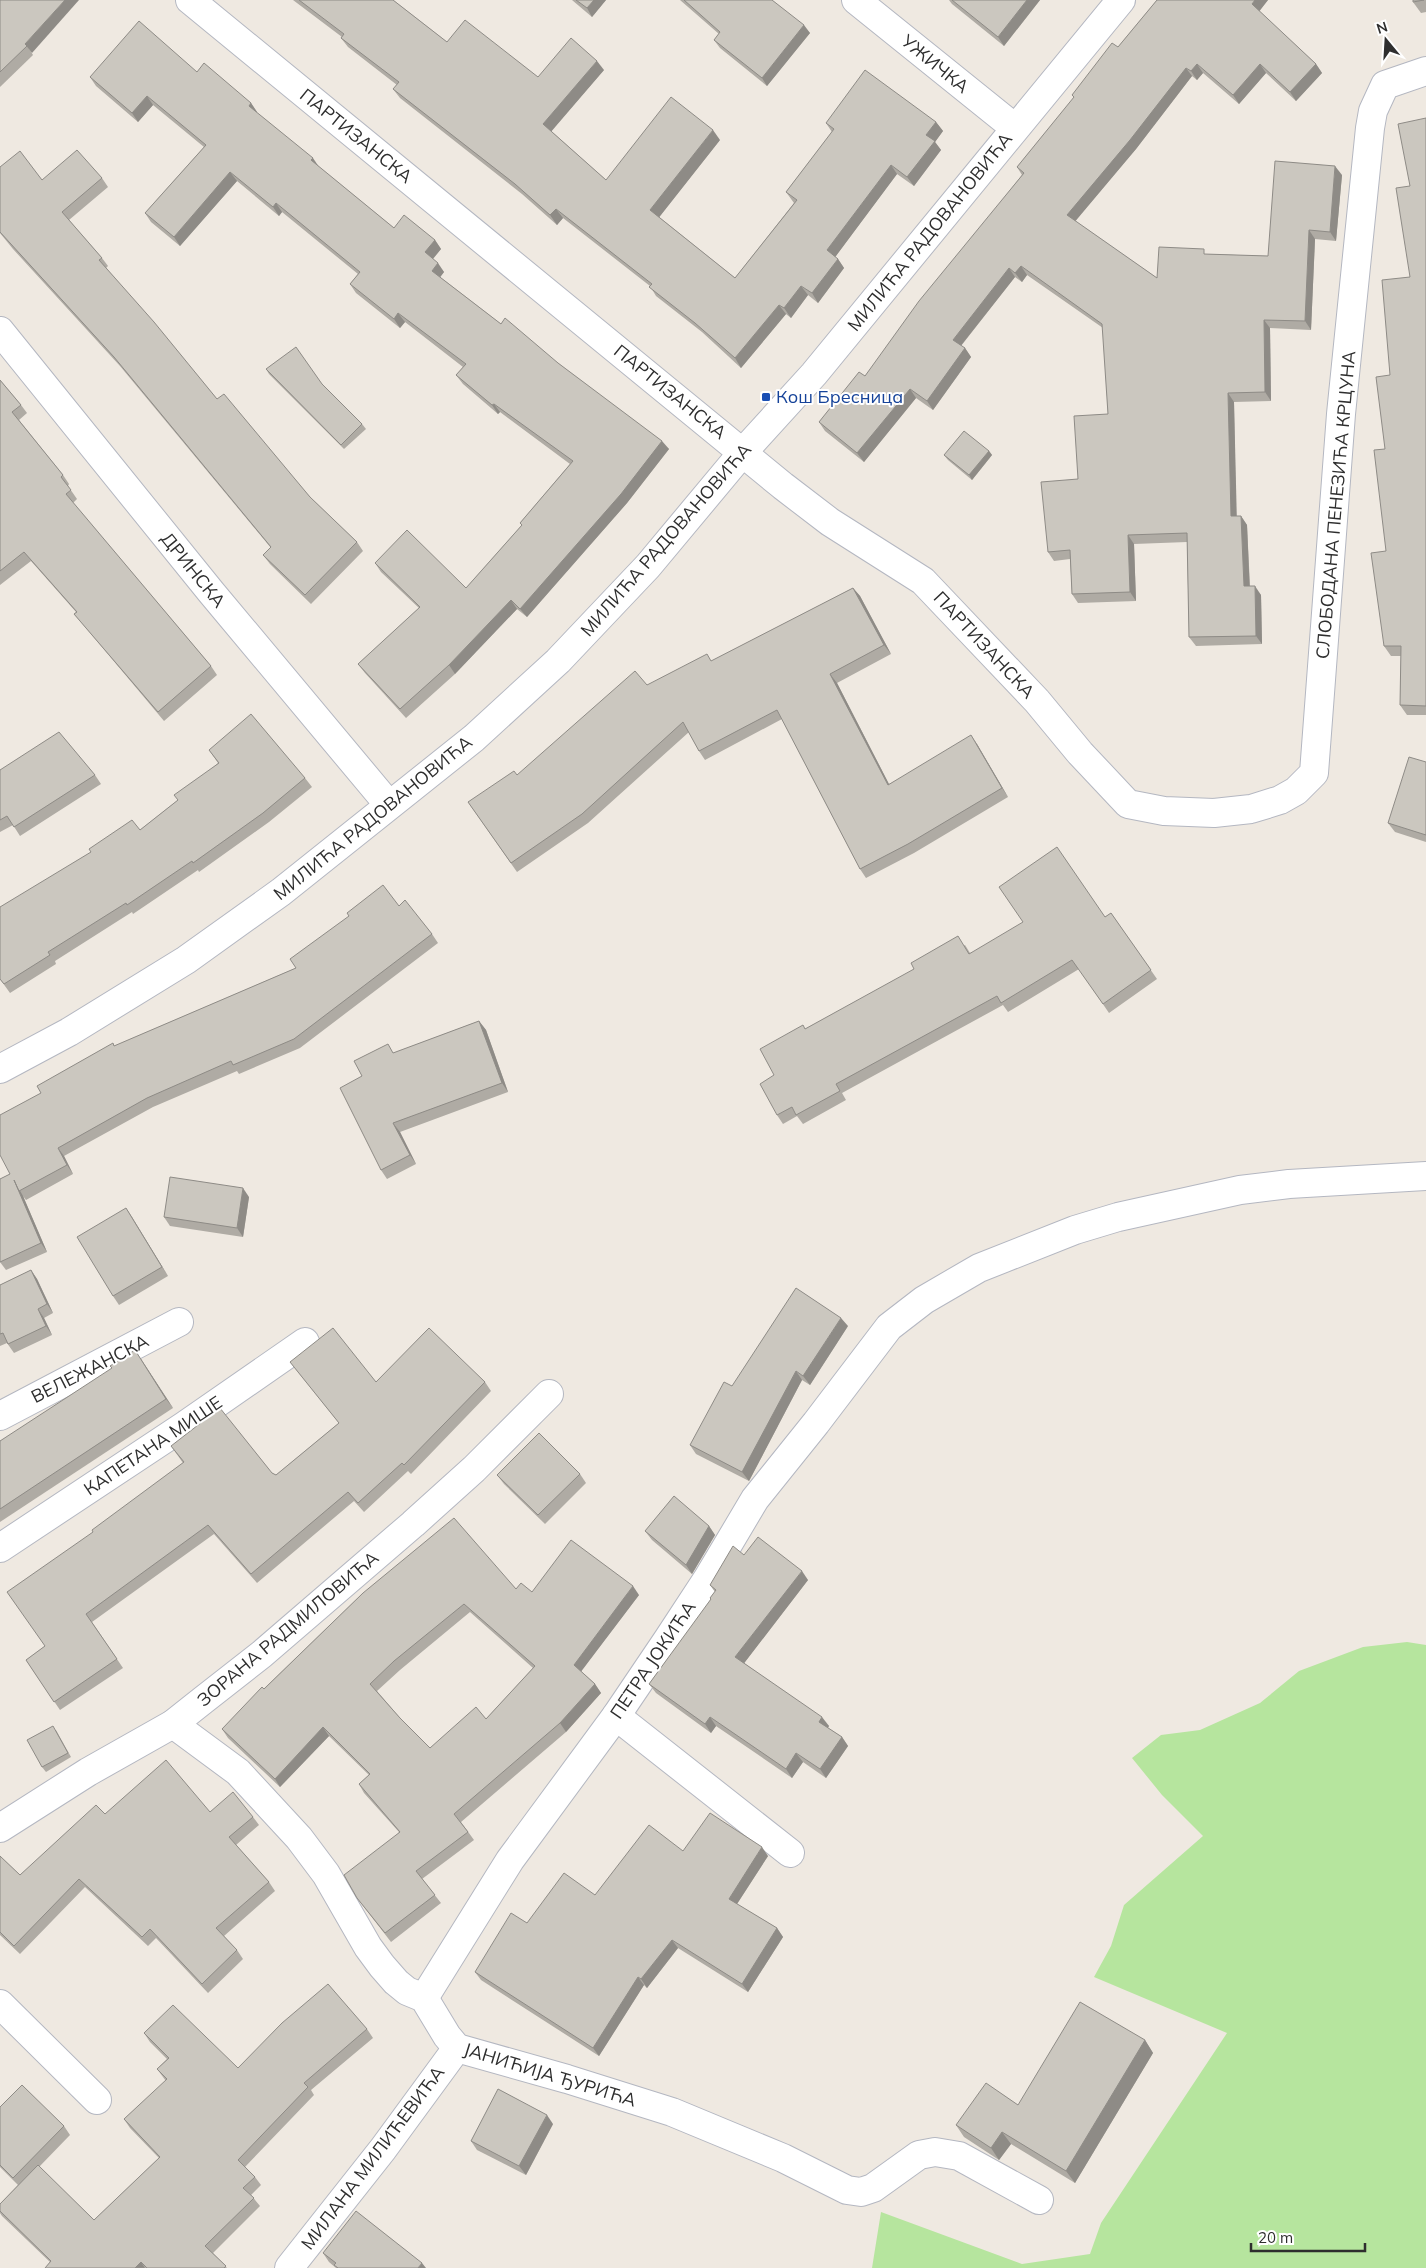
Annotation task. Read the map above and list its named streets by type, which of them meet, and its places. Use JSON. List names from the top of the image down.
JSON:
{
  "streets": {
    "street": [
      "УЖИЧКА",
      "ПАРТИЗАНСКА",
      "МИЛИЋА РАДОВАНОВИЋА",
      "СЛОБОДАНА ПЕНЕЗИЋА КРЦУНА",
      "ДРИНСКА",
      "ВЕЛЕЖАНСКА",
      "КАПЕТАНА МИШЕ",
      "ЗОРАНА РАДМИЛОВИЋА",
      "ПЕТРА ЈОКИЋА",
      "ЈАНИЋИЈА ЂУРИЋА",
      "МИЛАНА МИЛИЋЕВИЋА"
    ]
  },
  "crossings": [
    ["УЖИЧКА", "МИЛИЋА РАДОВАНОВИЋА"],
    ["ПАРТИЗАНСКА", "МИЛИЋА РАДОВАНОВИЋА"],
    ["ПАРТИЗАНСКА", "СЛОБОДАНА ПЕНЕЗИЋА КРЦУНА"],
    ["МИЛИЋА РАДОВАНОВИЋА", "ДРИНСКА"],
    ["ПЕТРА ЈОКИЋА", "ЈАНИЋИЈА ЂУРИЋА"],
    ["ЈАНИЋИЈА ЂУРИЋА", "МИЛАНА МИЛИЋЕВИЋА"]
  ],
  "places": {
    "transit": ["Кош Бресница"]
  },
  "scale_bar": "20 m",
  "north": "top"
}
